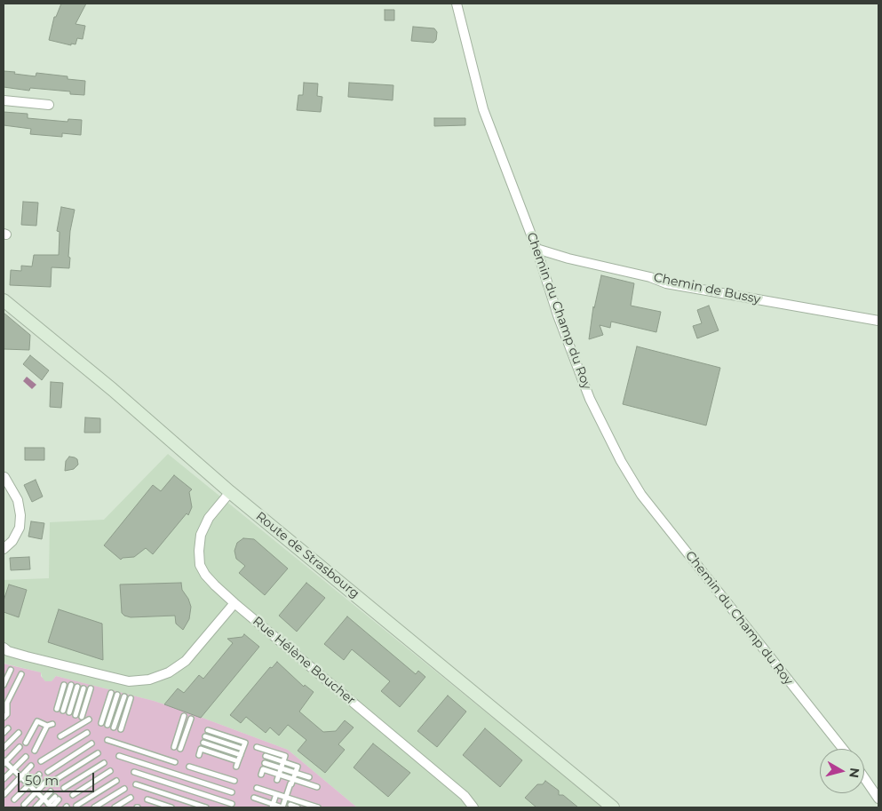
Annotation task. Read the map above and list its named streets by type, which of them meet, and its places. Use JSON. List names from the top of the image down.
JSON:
{
  "streets": {
    "main road": ["Route de Strasbourg"],
    "street": ["Chemin de Bussy", "Chemin du Champ du Roy", "Rue Hélène Boucher"]
  },
  "crossings": [
    ["Chemin de Bussy", "Chemin du Champ du Roy"],
    ["Route de Strasbourg", "Rue Hélène Boucher"]
  ],
  "scale_bar": "50 m",
  "north": "right"
}
